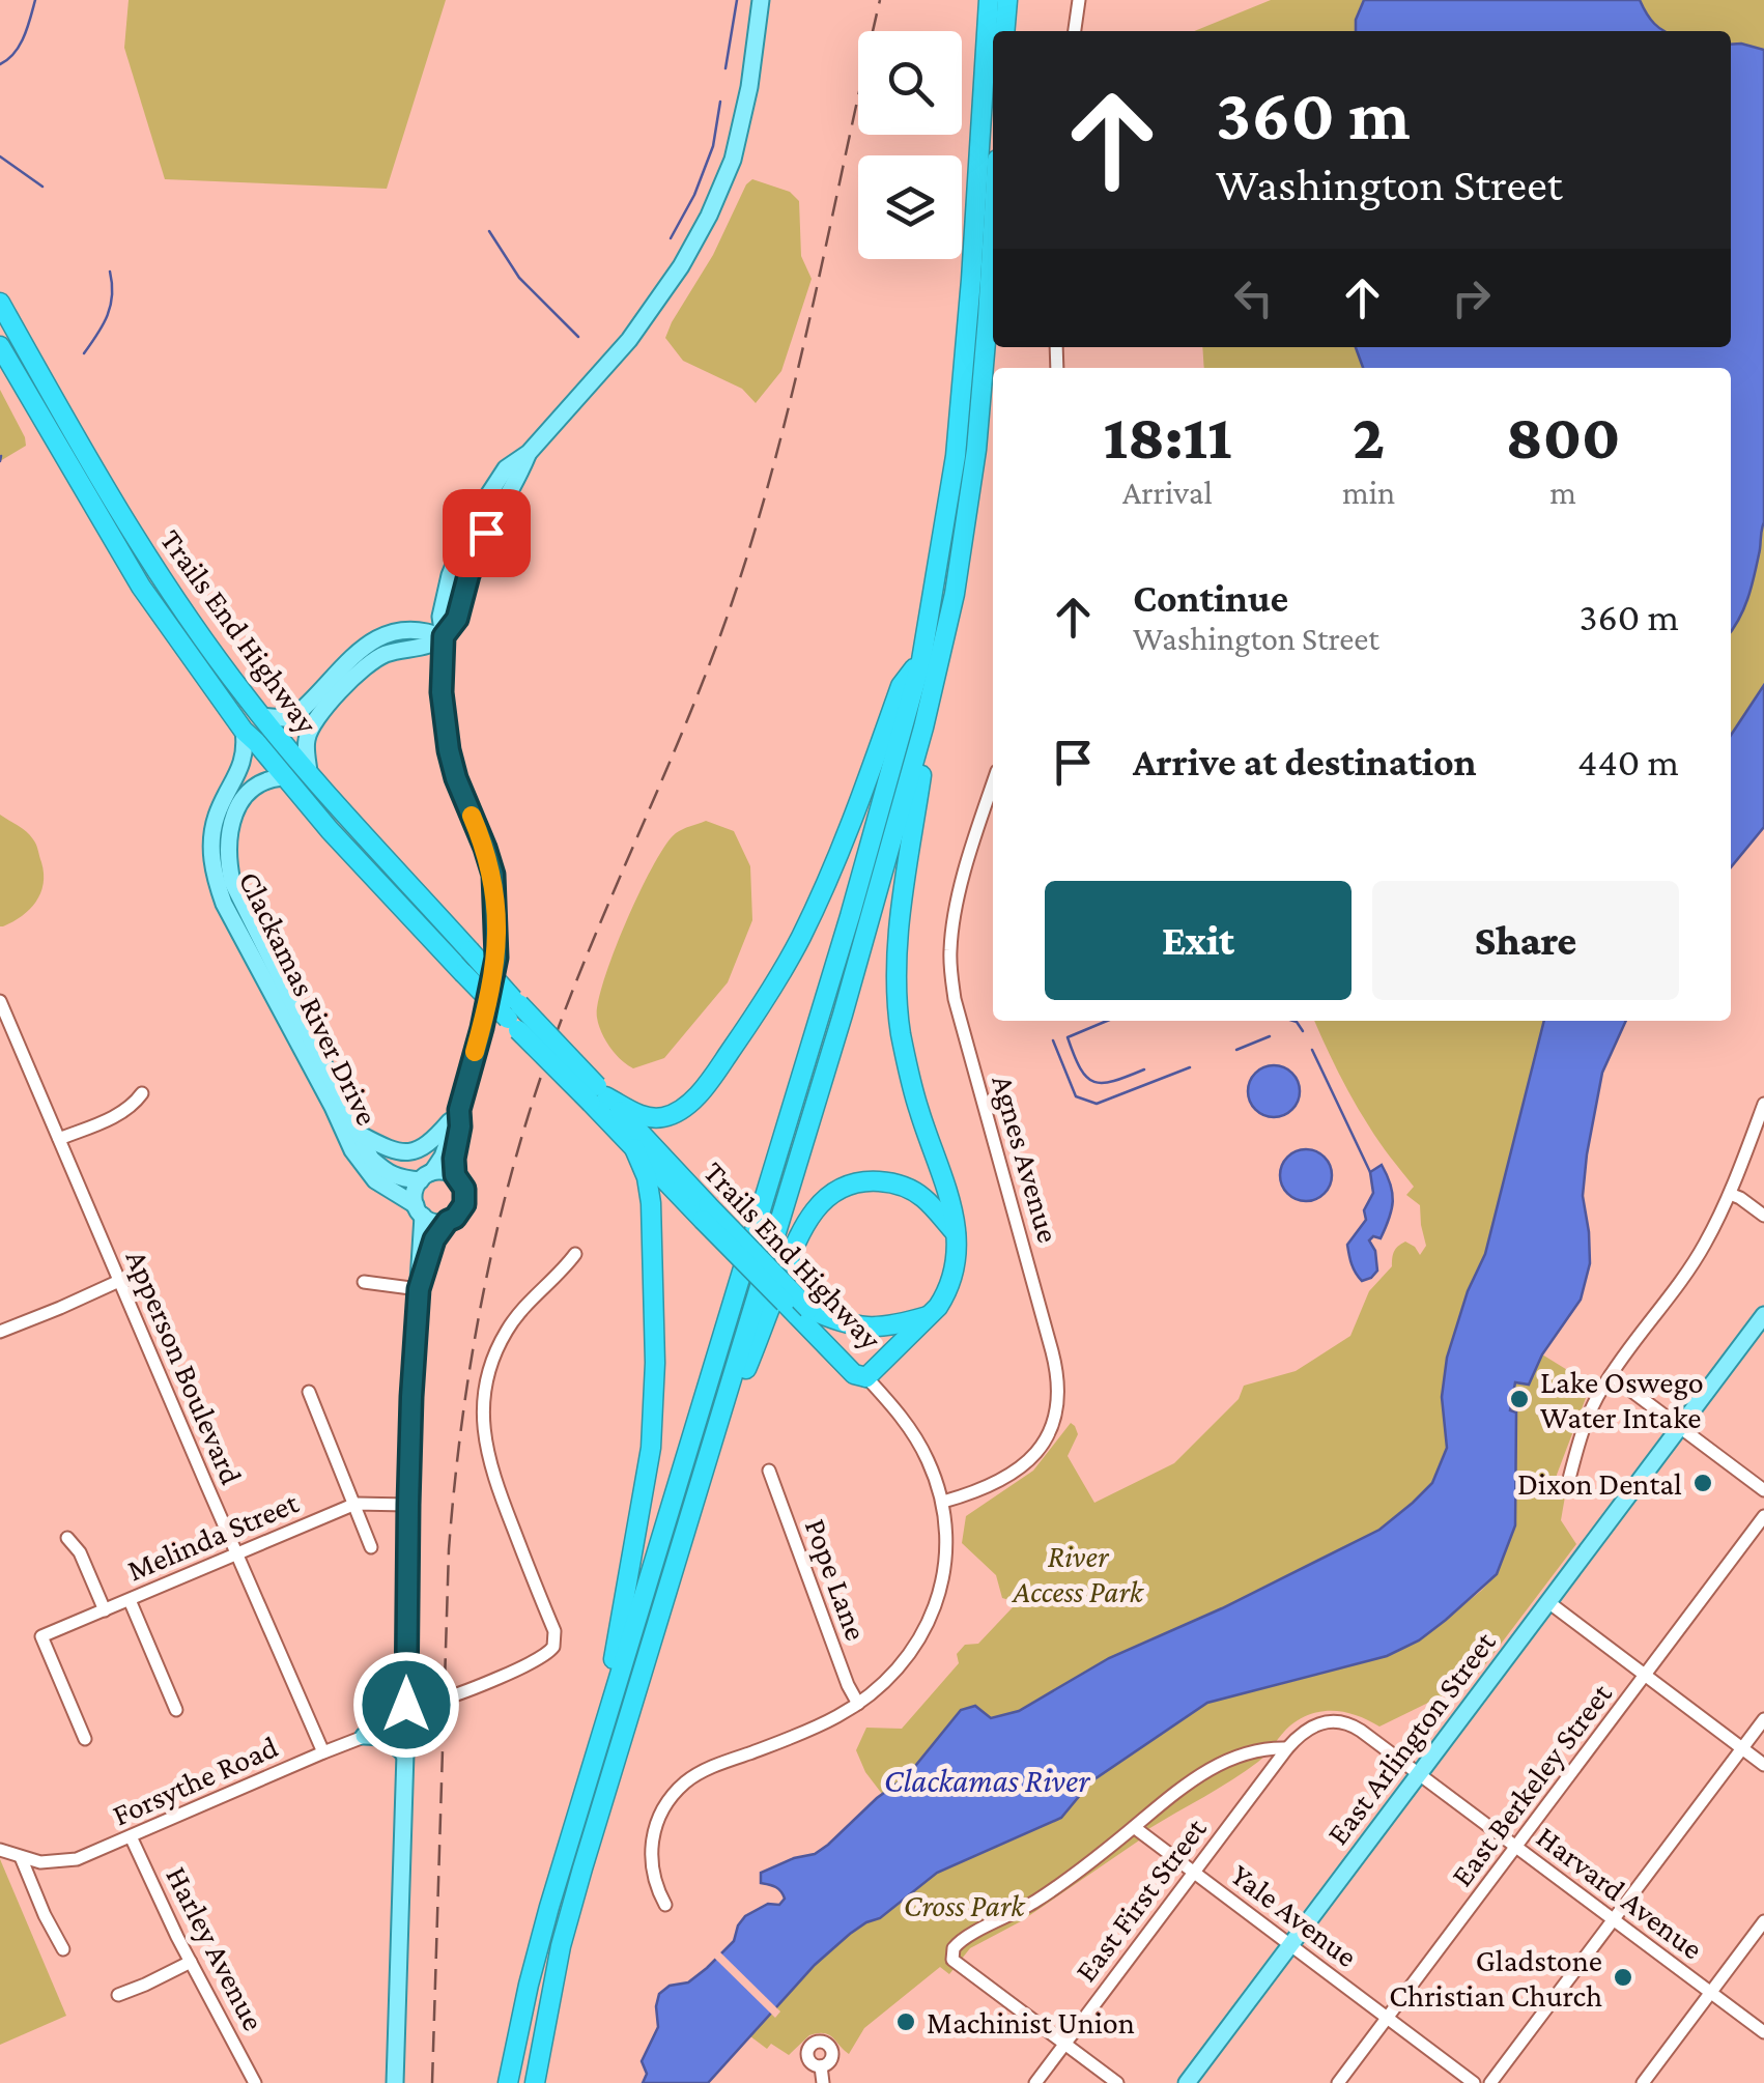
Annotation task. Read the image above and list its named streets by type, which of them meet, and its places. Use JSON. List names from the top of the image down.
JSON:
{
  "streets": {
    "highway": ["Trails End Highway"],
    "main road": ["Clackamas River Drive", "East Arlington Street"],
    "street": [
      "Agnes Avenue",
      "Apperson Boulevard",
      "Melinda Street",
      "Pope Lane",
      "Forsythe Road",
      "East Berkeley Street",
      "Harvard Avenue",
      "East First Street",
      "Yale Avenue",
      "Harley Avenue"
    ]
  },
  "crossings": [
    ["Trails End Highway", "Clackamas River Drive"],
    ["Apperson Boulevard", "Melinda Street"],
    ["Apperson Boulevard", "Forsythe Road"],
    ["East Arlington Street", "Harvard Avenue"],
    ["East Arlington Street", "Yale Avenue"],
    ["Forsythe Road", "Harley Avenue"],
    ["East Berkeley Street", "Harvard Avenue"],
    ["East Berkeley Street", "Yale Avenue"],
    ["Harvard Avenue", "East First Street"],
    ["East First Street", "Yale Avenue"]
  ],
  "water": ["Clackamas River"],
  "parks": ["River Access Park", "Cross Park"],
  "places": [
    "Lake Oswego Water Intake",
    "Dixon Dental",
    "Gladstone Christian Church",
    "Machinist Union"
  ],
  "page": {
    "turn": ["360 m", "Washington Street"],
    "eta": [
      "18:11",
      "Arrival",
      "2",
      "min",
      "800",
      "m"
    ],
    "list": [
      {
        "name": "Continue",
        "note": "Washington Street",
        "value": "360 m"
      },
      {
        "name": "Arrive at destination",
        "value": "440 m"
      }
    ],
    "buttons": ["Exit", "Share"]
  }
}
